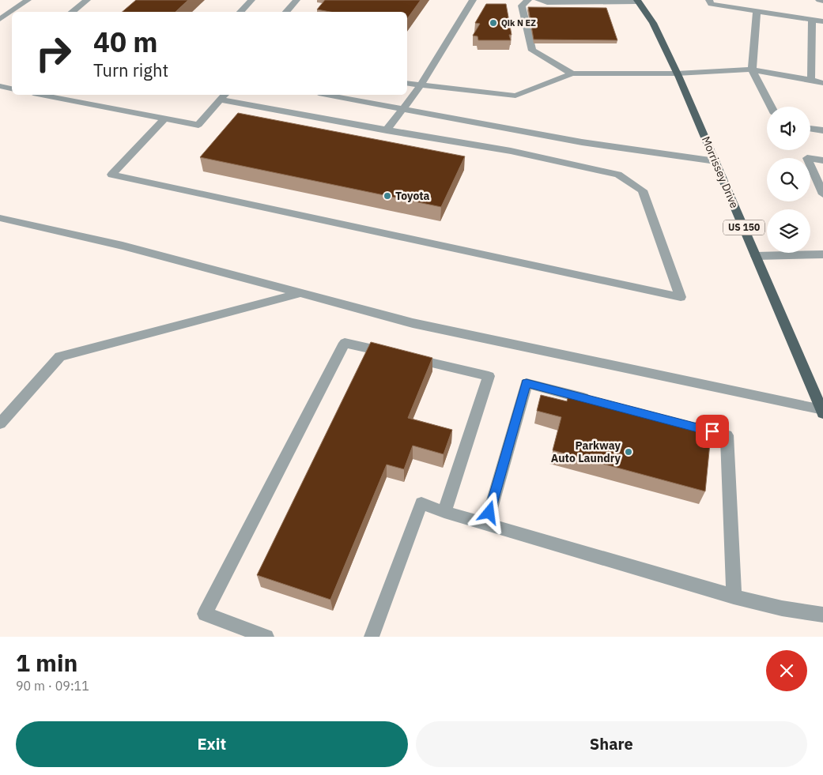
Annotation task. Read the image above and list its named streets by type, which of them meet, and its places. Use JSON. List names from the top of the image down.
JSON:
{
  "streets": {
    "main road": ["Morrissey Drive", "US 150"]
  },
  "places": ["Qik N EZ", "Toyota", "Parkway Auto Laundry"],
  "page": {
    "turn": ["40 m", "Turn right"],
    "heading": ["1 min", "90 m · 09:11"],
    "buttons": ["Exit", "Share"]
  }
}
